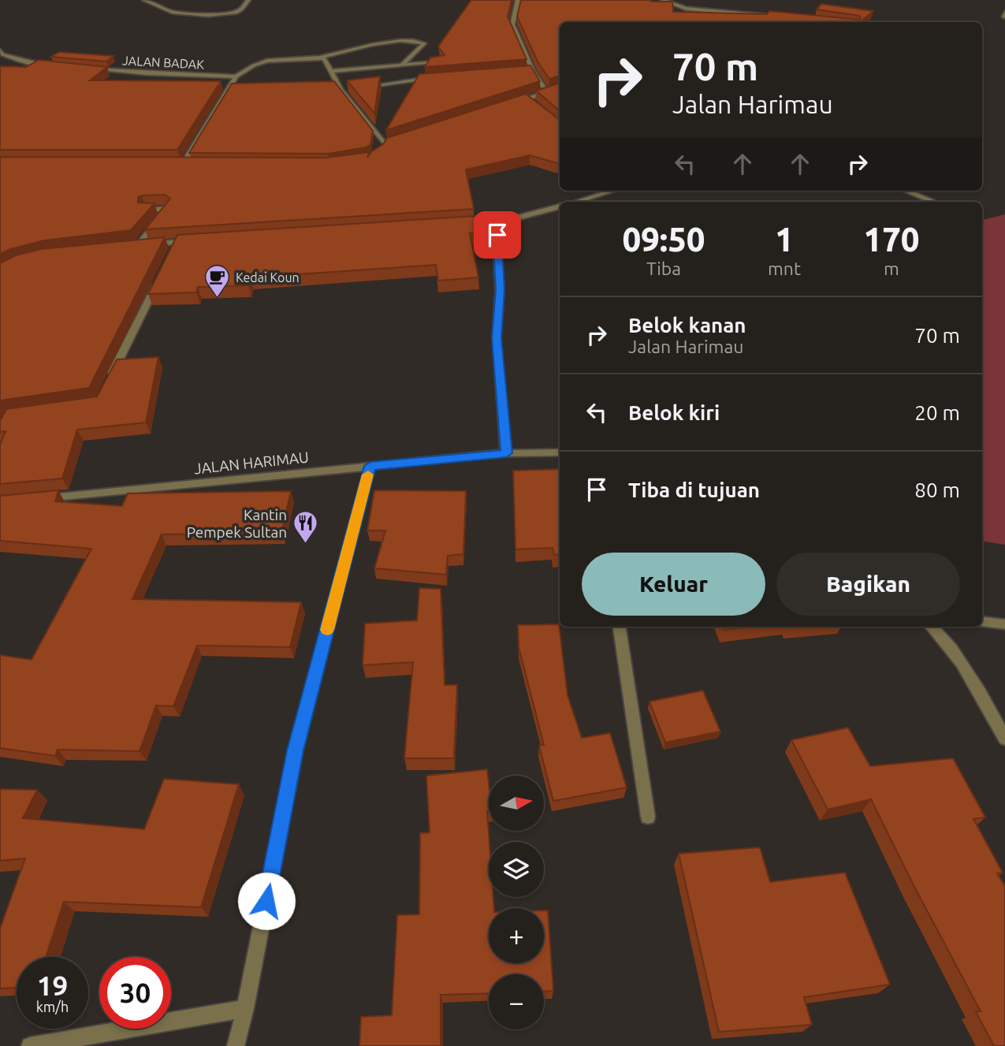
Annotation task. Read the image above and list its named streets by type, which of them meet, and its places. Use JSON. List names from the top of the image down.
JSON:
{
  "streets": {
    "street": ["JALAN BADAK", "JALAN HARIMAU"]
  },
  "places": {
    "cafe": ["Kedai Koun"],
    "restaurant": ["Kantin Pempek Sultan"]
  },
  "north": "right",
  "page": {
    "turn": ["70 m", "Jalan Harimau"],
    "eta": [
      "09:50",
      "Tiba",
      "1",
      "mnt",
      "170",
      "m"
    ],
    "list": [
      {
        "name": "Belok kanan",
        "note": "Jalan Harimau",
        "value": "70 m"
      },
      {
        "name": "Belok kiri",
        "value": "20 m"
      },
      {
        "name": "Tiba di tujuan",
        "value": "80 m"
      }
    ],
    "buttons": ["Keluar", "Bagikan"],
    "map_buttons": ["+", "−"],
    "speed": "19 km/h",
    "limit": "30"
  }
}
